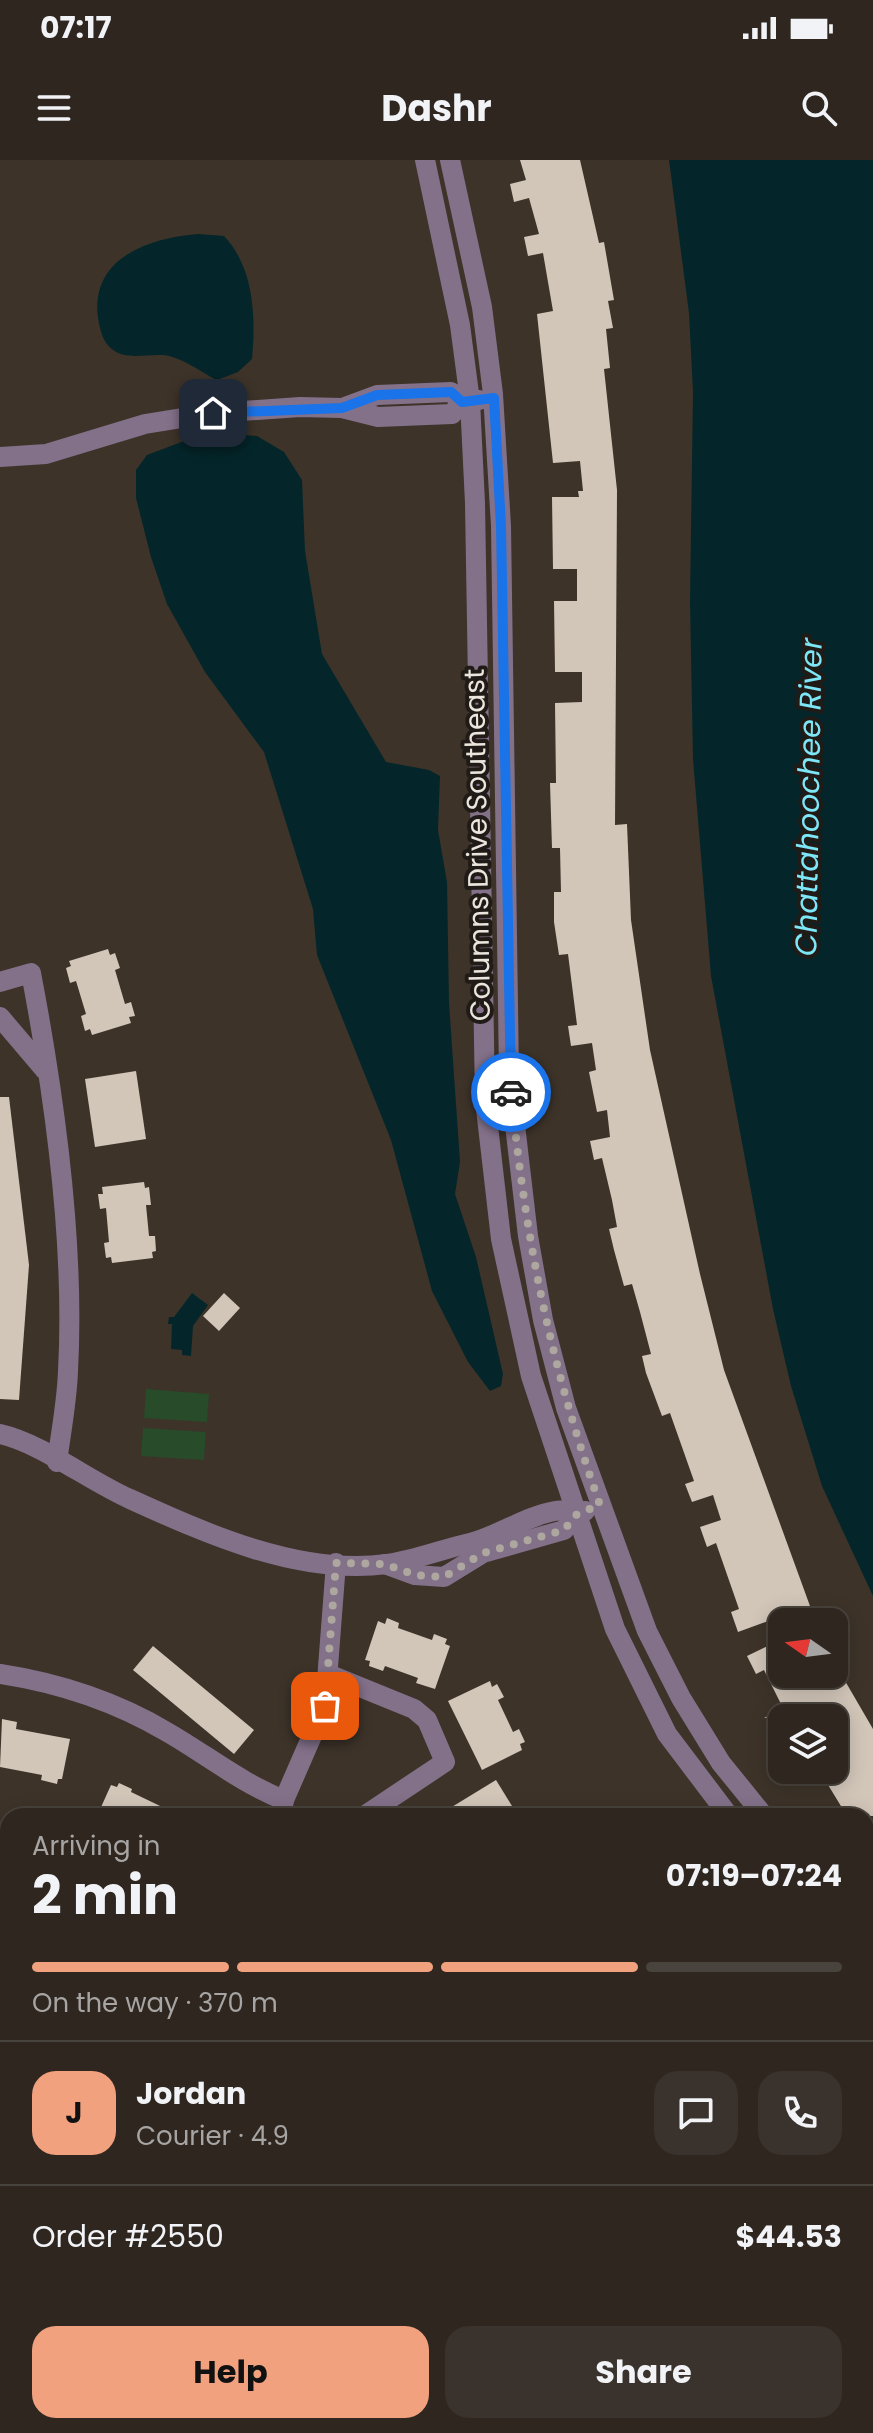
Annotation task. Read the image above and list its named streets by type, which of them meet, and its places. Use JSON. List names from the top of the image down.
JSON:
{
  "streets": {
    "street": ["Columns Drive Southeast"]
  },
  "water": ["Chattahoochee River"],
  "north": "left",
  "page": {
    "status": "07:17",
    "header": "Dashr",
    "heading": ["2 min", "Arriving in", "07:19–07:24"],
    "panel": [
      "Jordan",
      "Courier · 4.9",
      "Order #2550",
      "$44.53"
    ],
    "bar": "On the way · 370 m",
    "round": "J",
    "buttons": ["Help", "Share"]
  }
}
